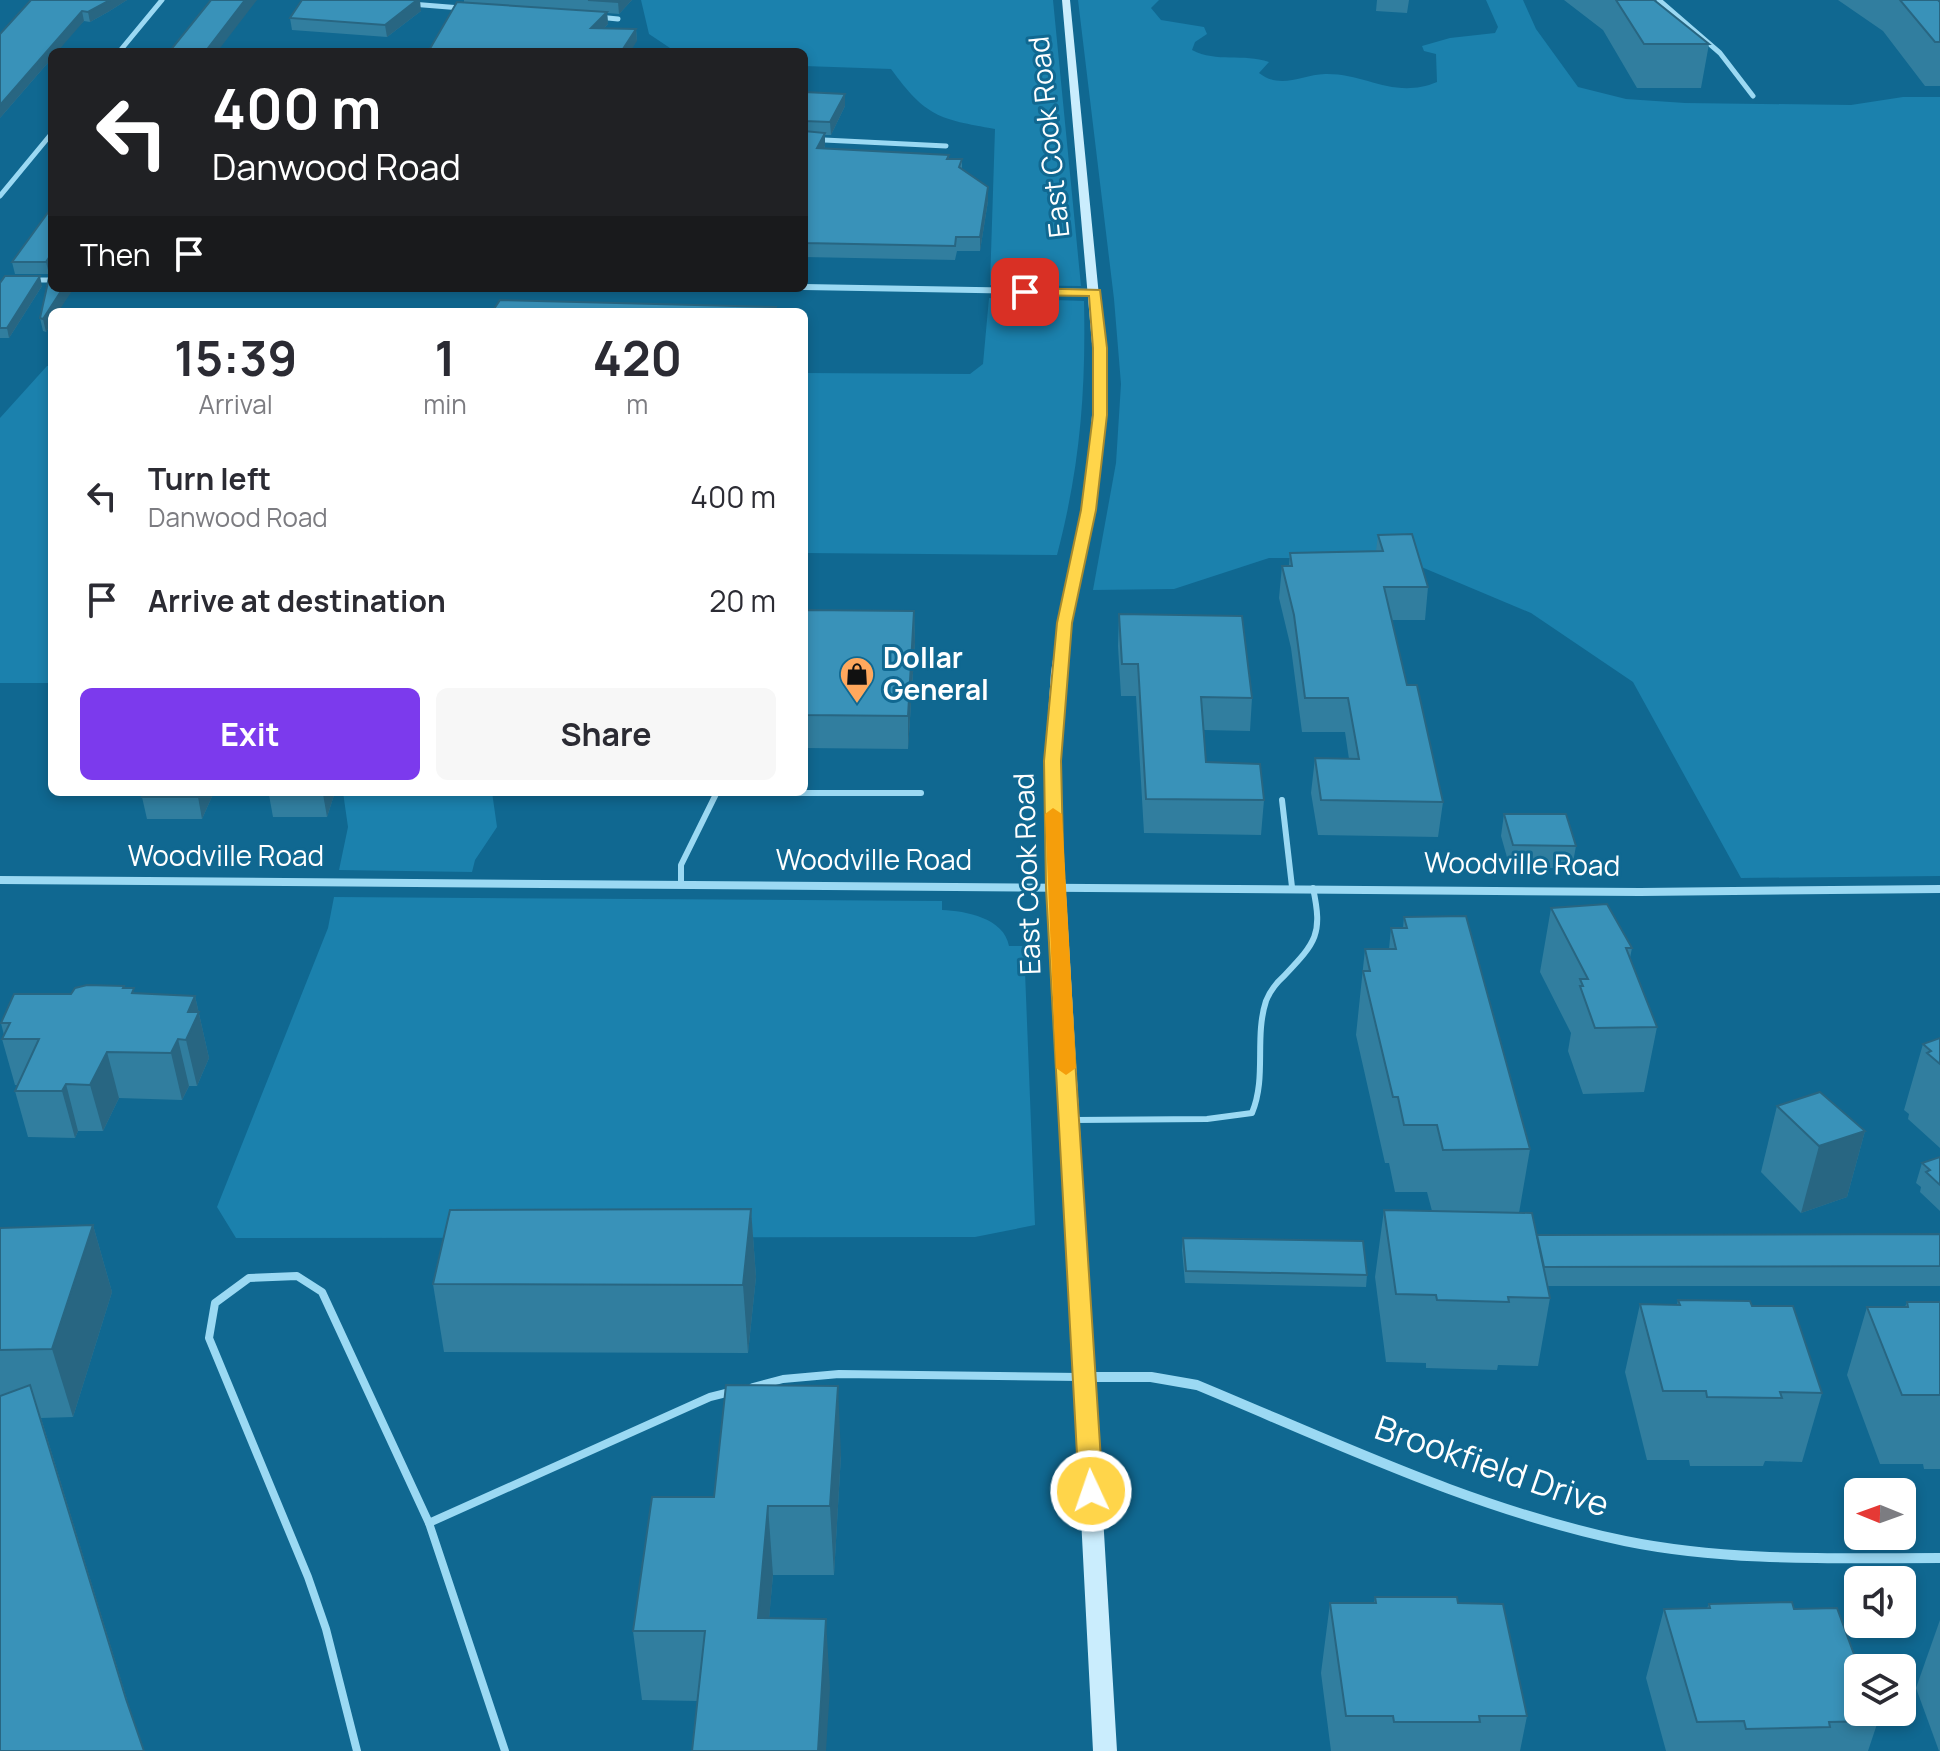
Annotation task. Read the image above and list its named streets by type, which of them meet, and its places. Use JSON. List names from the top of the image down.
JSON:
{
  "streets": {
    "main road": ["East Cook Road"],
    "street": ["Woodville Road", "Brookfield Drive"]
  },
  "crossings": [
    ["East Cook Road", "Woodville Road"],
    ["East Cook Road", "Brookfield Drive"]
  ],
  "places": {
    "shop": ["Dollar General"]
  },
  "north": "left",
  "page": {
    "turn": ["400 m", "Danwood Road"],
    "then": "Then",
    "eta": [
      "15:39",
      "Arrival",
      "1",
      "min",
      "420",
      "m"
    ],
    "list": [
      {
        "name": "Turn left",
        "note": "Danwood Road",
        "value": "400 m"
      },
      {
        "name": "Arrive at destination",
        "value": "20 m"
      }
    ],
    "buttons": ["Exit", "Share"]
  }
}
